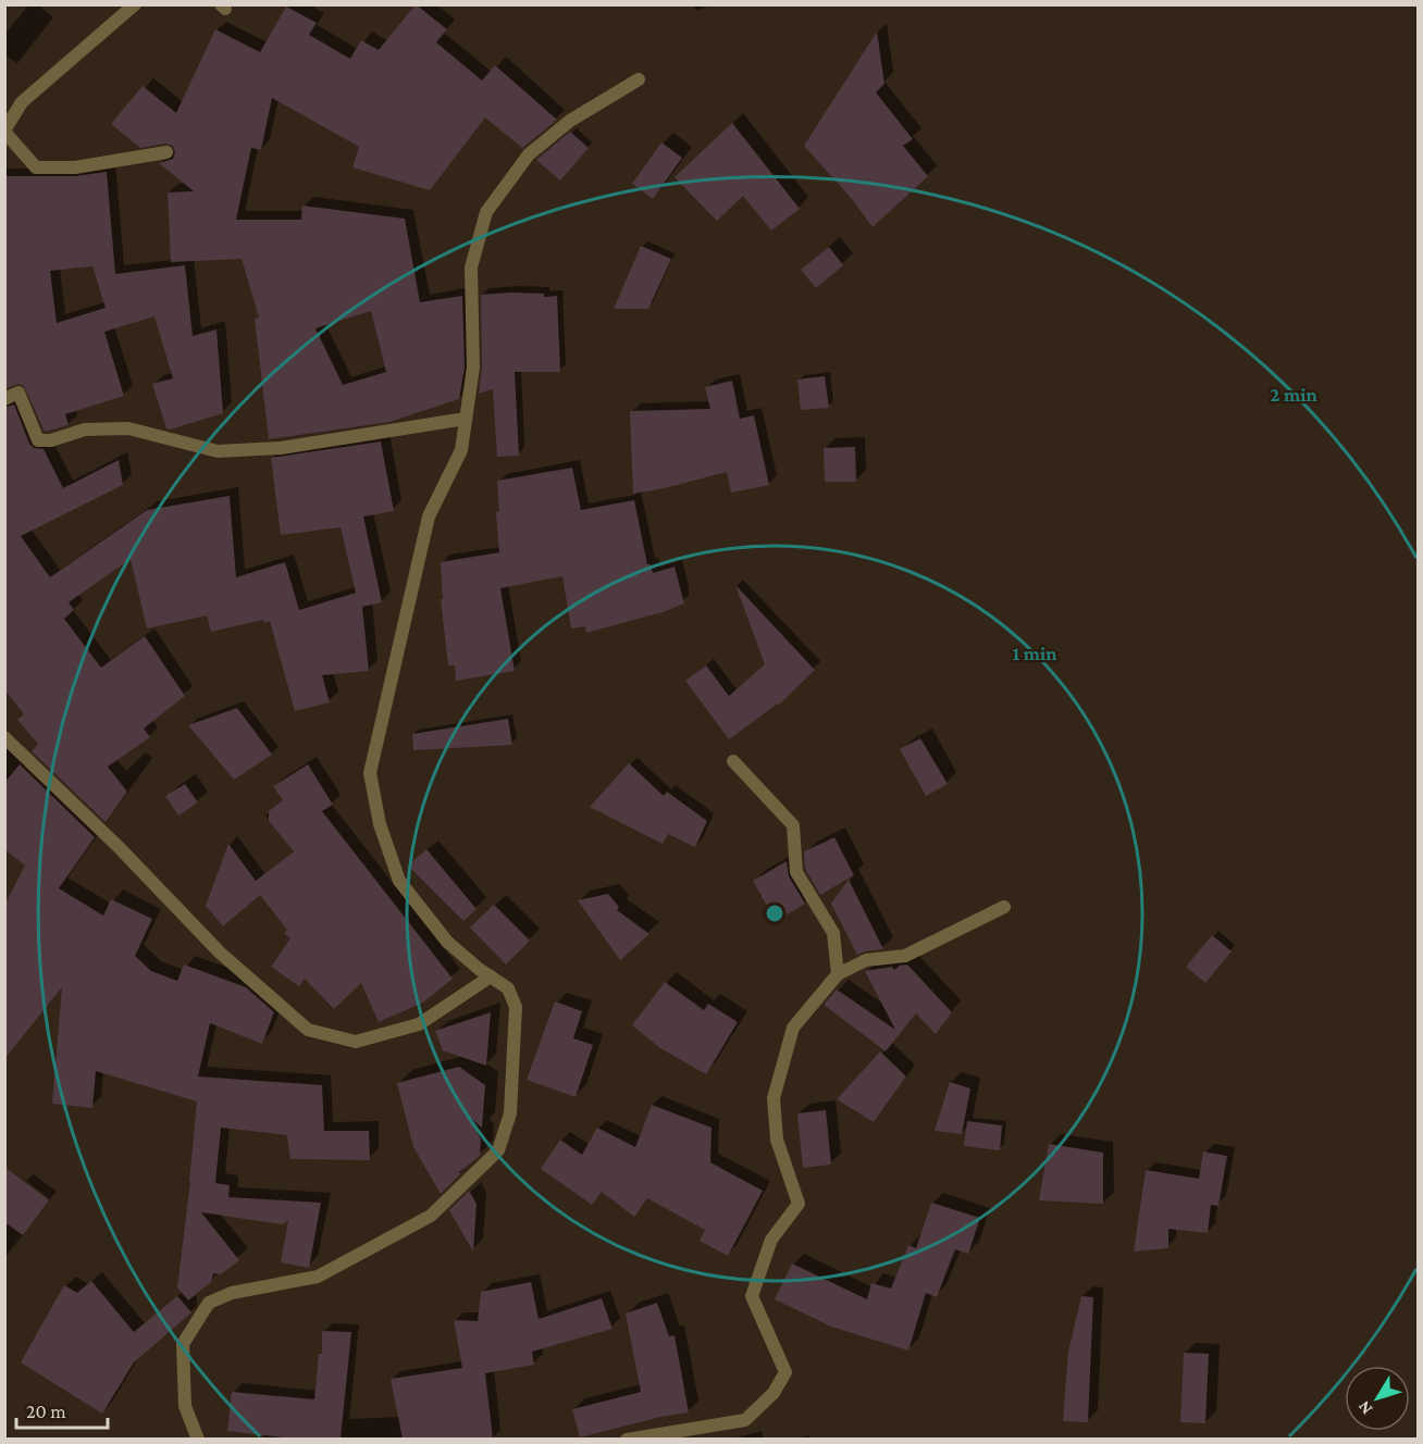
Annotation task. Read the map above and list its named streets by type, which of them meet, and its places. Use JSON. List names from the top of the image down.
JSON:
{
  "scale_bar": "20 m",
  "north": "bottom left",
  "rings": ["2 min", "1 min"]
}
